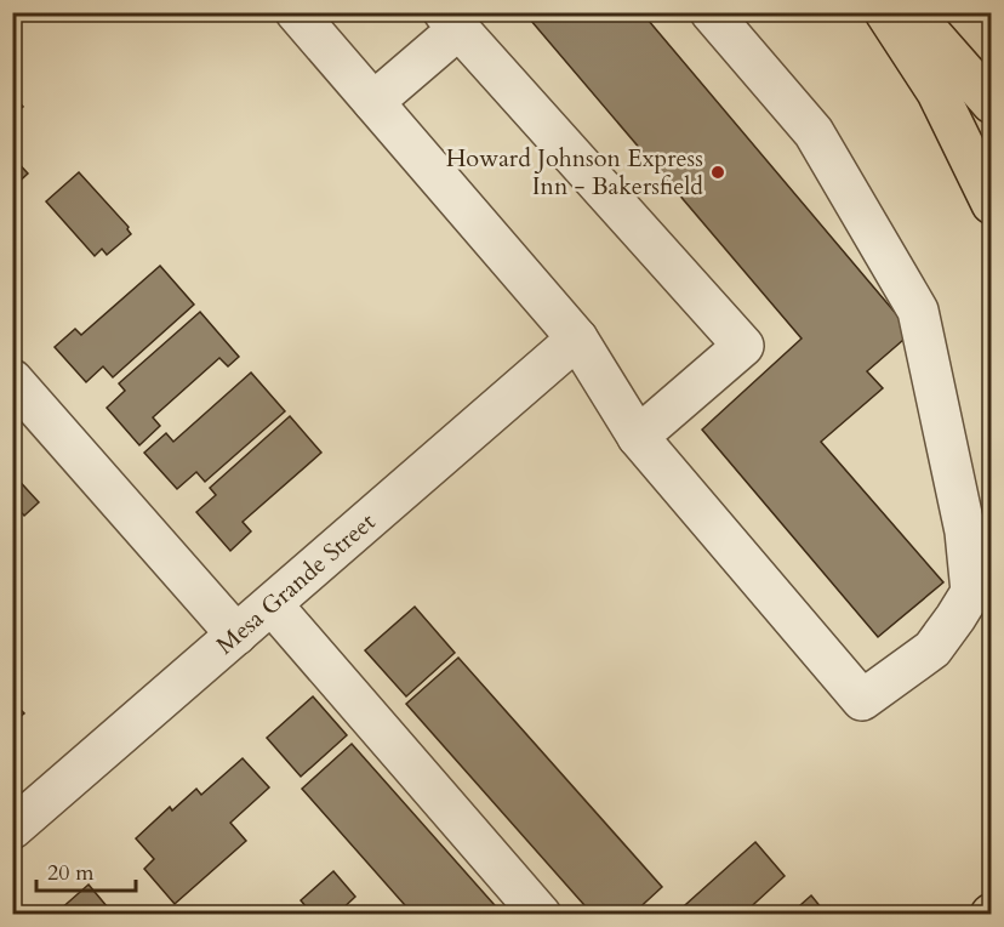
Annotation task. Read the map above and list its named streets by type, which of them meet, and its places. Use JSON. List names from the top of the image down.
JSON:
{
  "streets": {
    "street": ["Mesa Grande Street"]
  },
  "places": ["Howard Johnson Express Inn - Bakersfield"],
  "scale_bar": "20 m"
}
